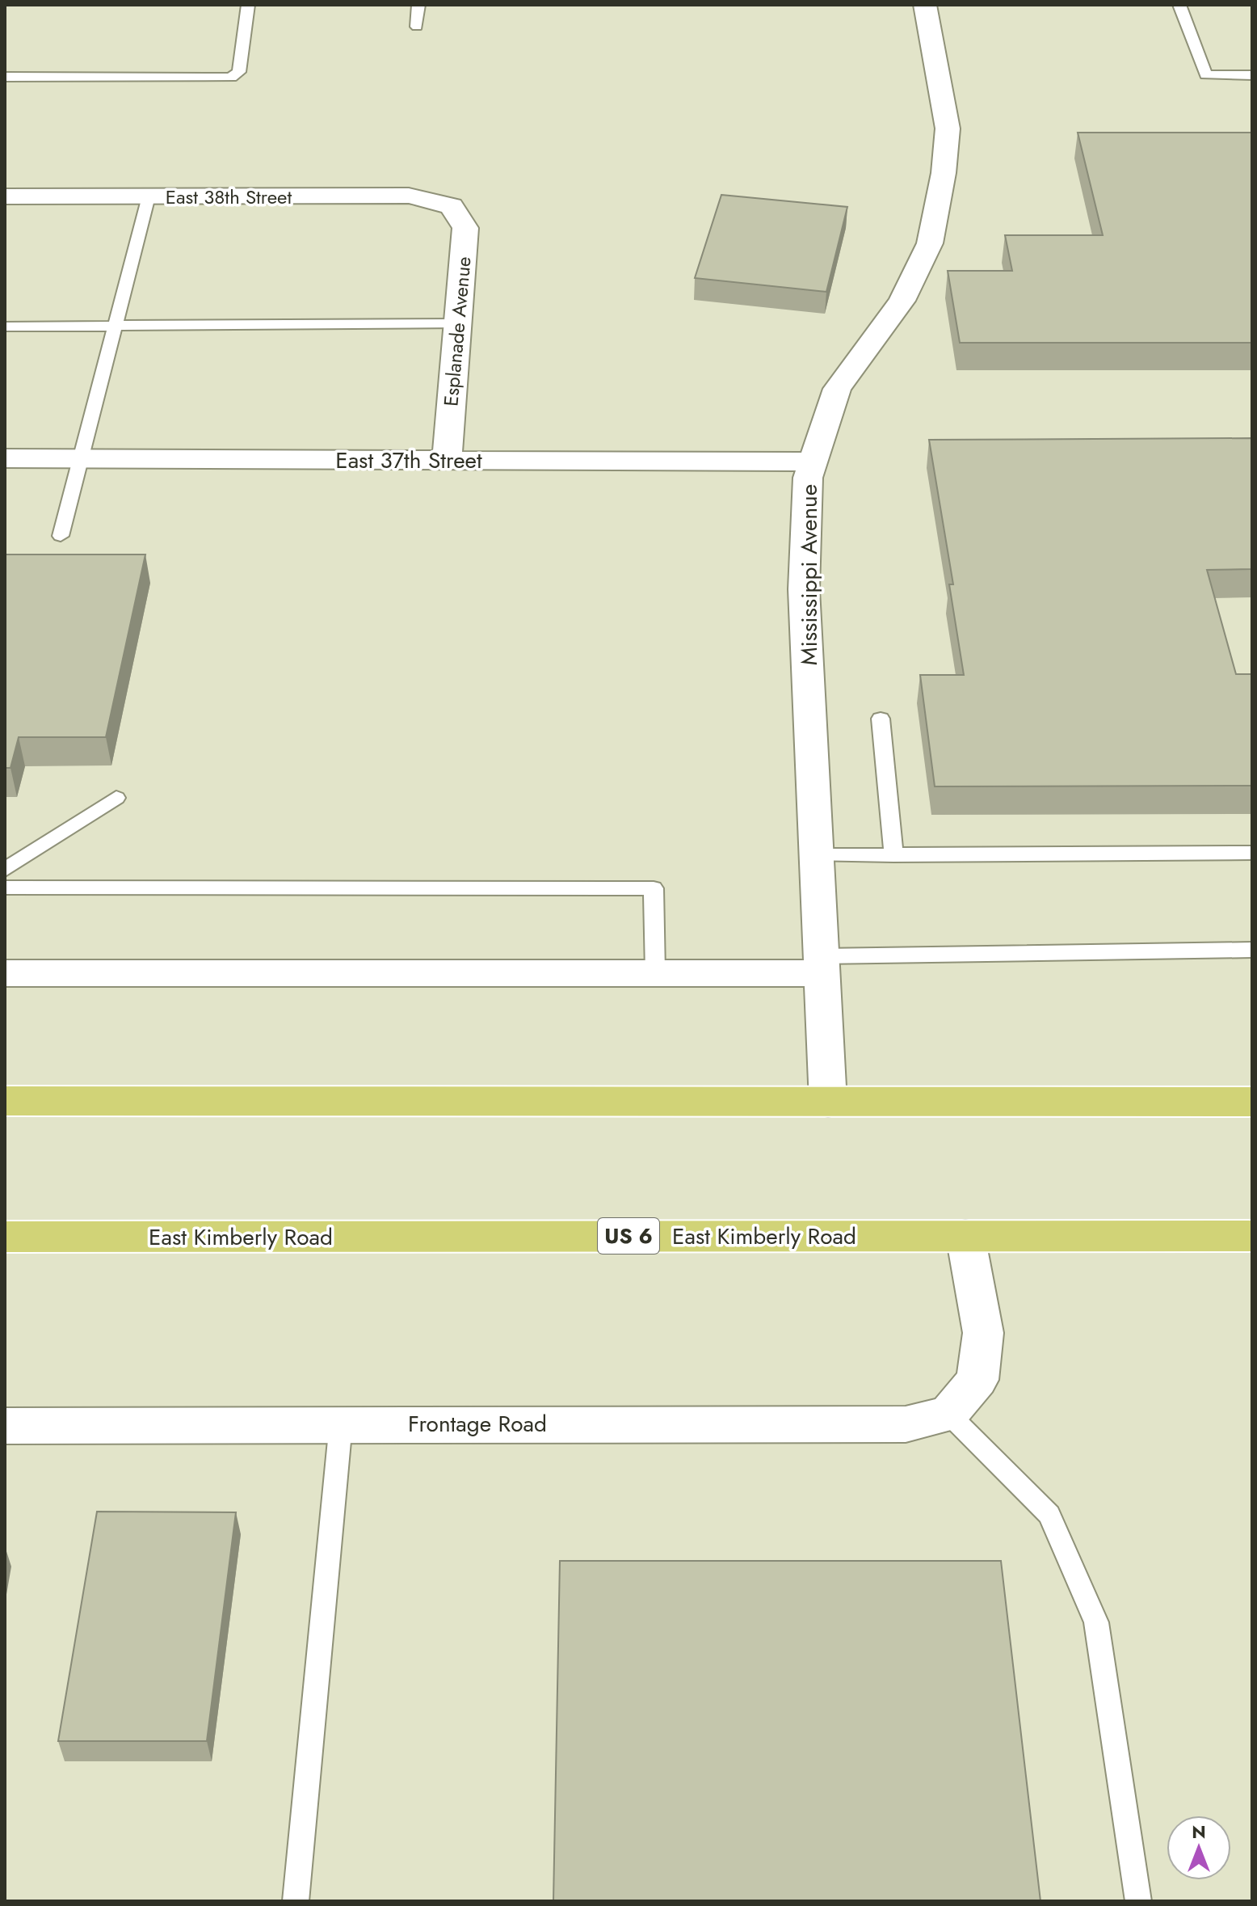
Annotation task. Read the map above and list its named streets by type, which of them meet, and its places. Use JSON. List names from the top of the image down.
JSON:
{
  "streets": {
    "main road": ["US 6", "East Kimberly Road"],
    "street": [
      "East 38th Street",
      "Esplanade Avenue",
      "East 37th Street",
      "Mississippi Avenue",
      "Frontage Road"
    ]
  },
  "crossings": [
    ["East 38th Street", "Esplanade Avenue"],
    ["Esplanade Avenue", "East 37th Street"],
    ["East 37th Street", "Mississippi Avenue"]
  ],
  "north": "top"
}
